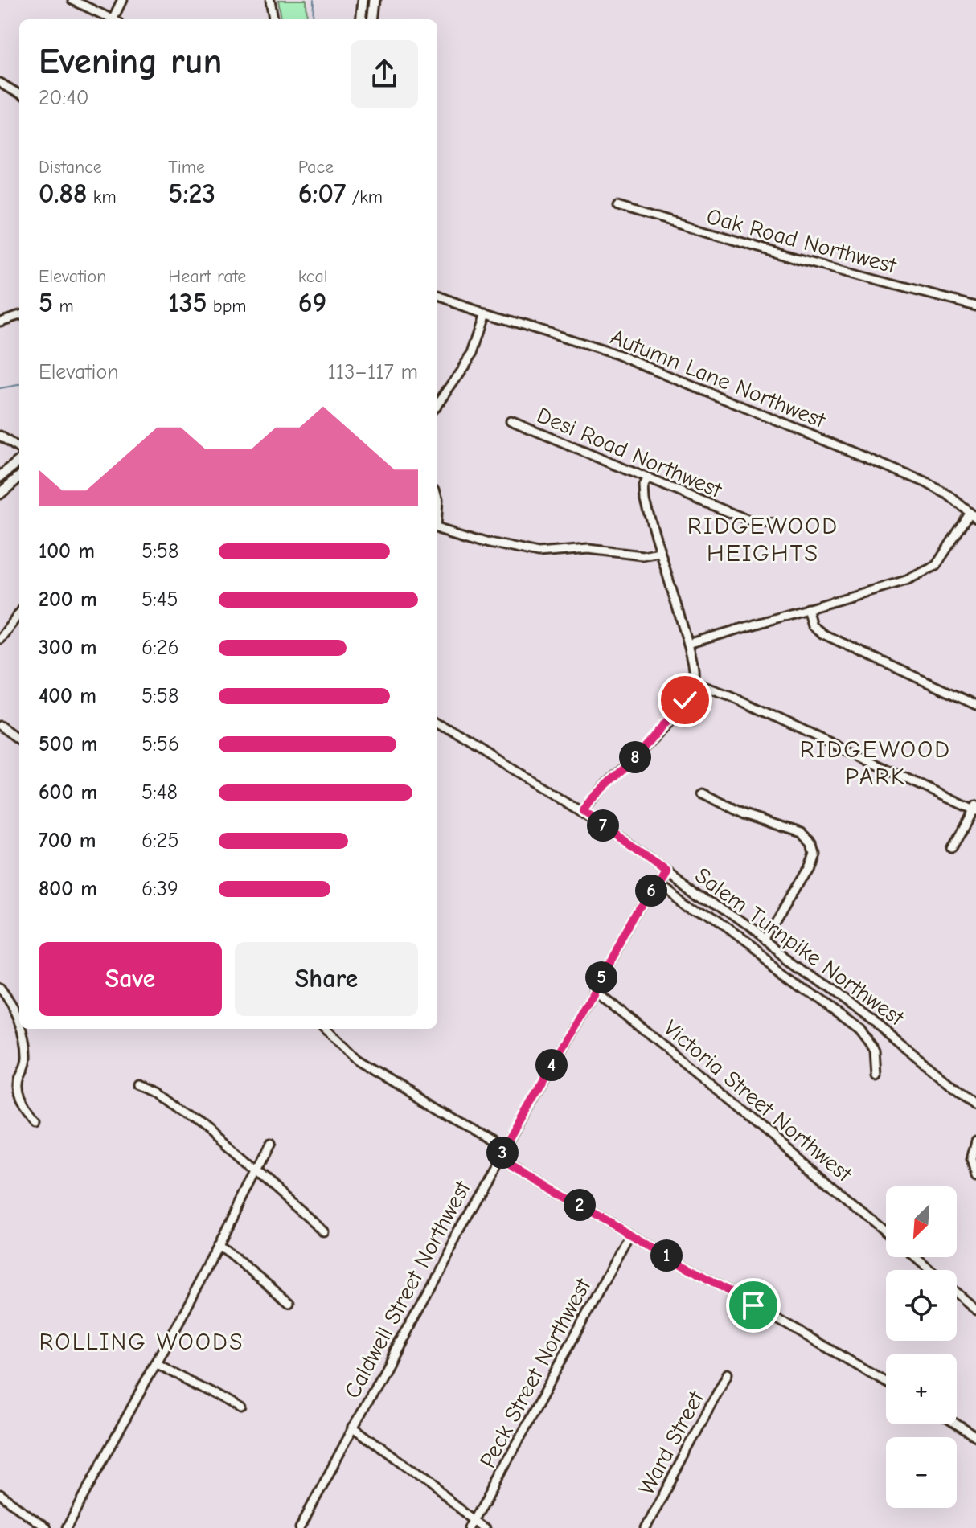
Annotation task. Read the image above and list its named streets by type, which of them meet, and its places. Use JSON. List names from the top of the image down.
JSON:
{
  "streets": {
    "street": [
      "Oak Road Northwest",
      "Autumn Lane Northwest",
      "Desi Road Northwest",
      "Salem Turnpike Northwest",
      "Victoria Street Northwest",
      "Caldwell Street Northwest",
      "Peck Street Northwest",
      "Ward Street"
    ]
  },
  "crossings": [
    ["Salem Turnpike Northwest", "Caldwell Street Northwest"],
    ["Victoria Street Northwest", "Caldwell Street Northwest"]
  ],
  "districts": ["RIDGEWOOD HEIGHTS", "RIDGEWOOD PARK", "ROLLING WOODS"],
  "north": "bottom left",
  "page": {
    "heading": ["Evening run", "20:40"],
    "stats": [
      ["Distance", "0.88 km"],
      ["Time", "5:23"],
      ["Pace", "6:07 /km"],
      ["Elevation", "5 m"],
      ["Heart rate", "135 bpm"],
      ["kcal", "69"]
    ],
    "chart": ["Elevation", "113–117 m"],
    "list": [
      {
        "name": "100 m",
        "note": "5:58"
      },
      {
        "name": "200 m",
        "note": "5:45"
      },
      {
        "name": "300 m",
        "note": "6:26"
      },
      {
        "name": "400 m",
        "note": "5:58"
      },
      {
        "name": "500 m",
        "note": "5:56"
      },
      {
        "name": "600 m",
        "note": "5:48"
      },
      {
        "name": "700 m",
        "note": "6:25"
      },
      {
        "name": "800 m",
        "note": "6:39"
      }
    ],
    "pins": [
      "8",
      "7",
      "6",
      "5",
      "4",
      "3",
      "2",
      "1"
    ],
    "buttons": ["Save", "Share"],
    "map_buttons": ["+", "−"]
  }
}
